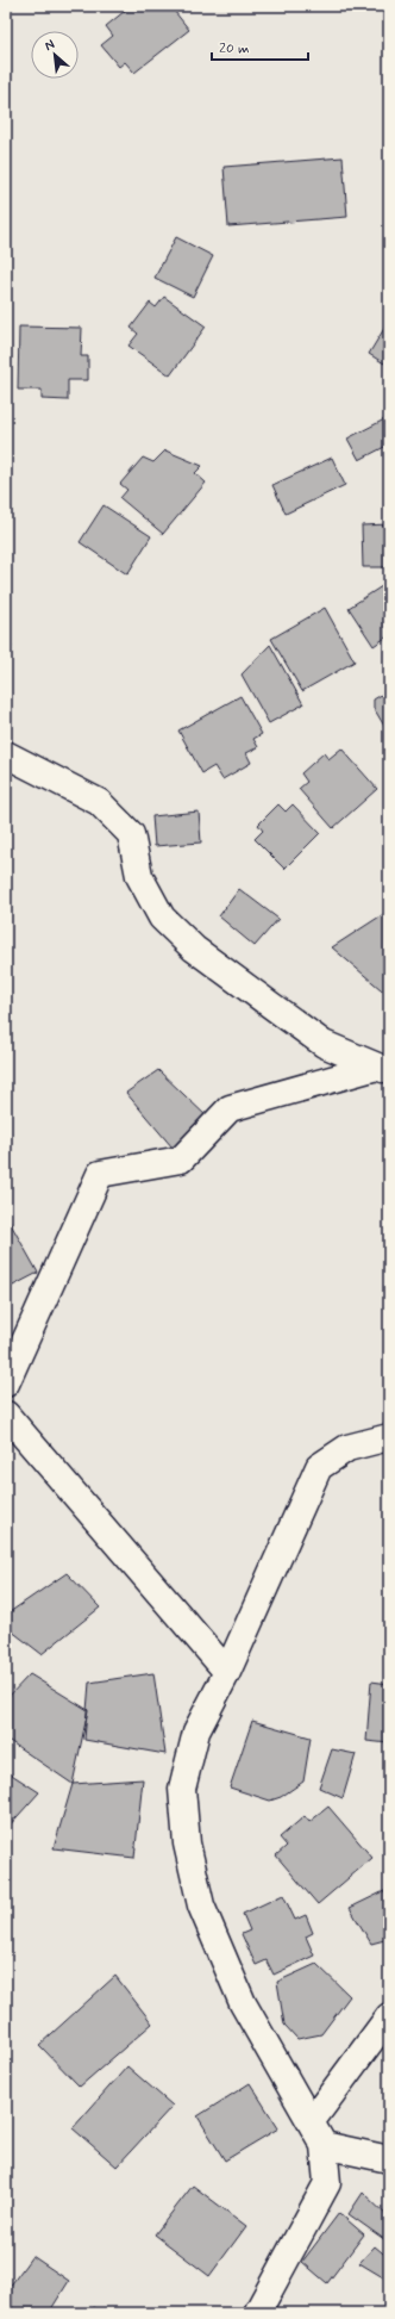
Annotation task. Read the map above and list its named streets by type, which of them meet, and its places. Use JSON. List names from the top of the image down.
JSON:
{
  "scale_bar": "20 m",
  "north": "top left"
}
